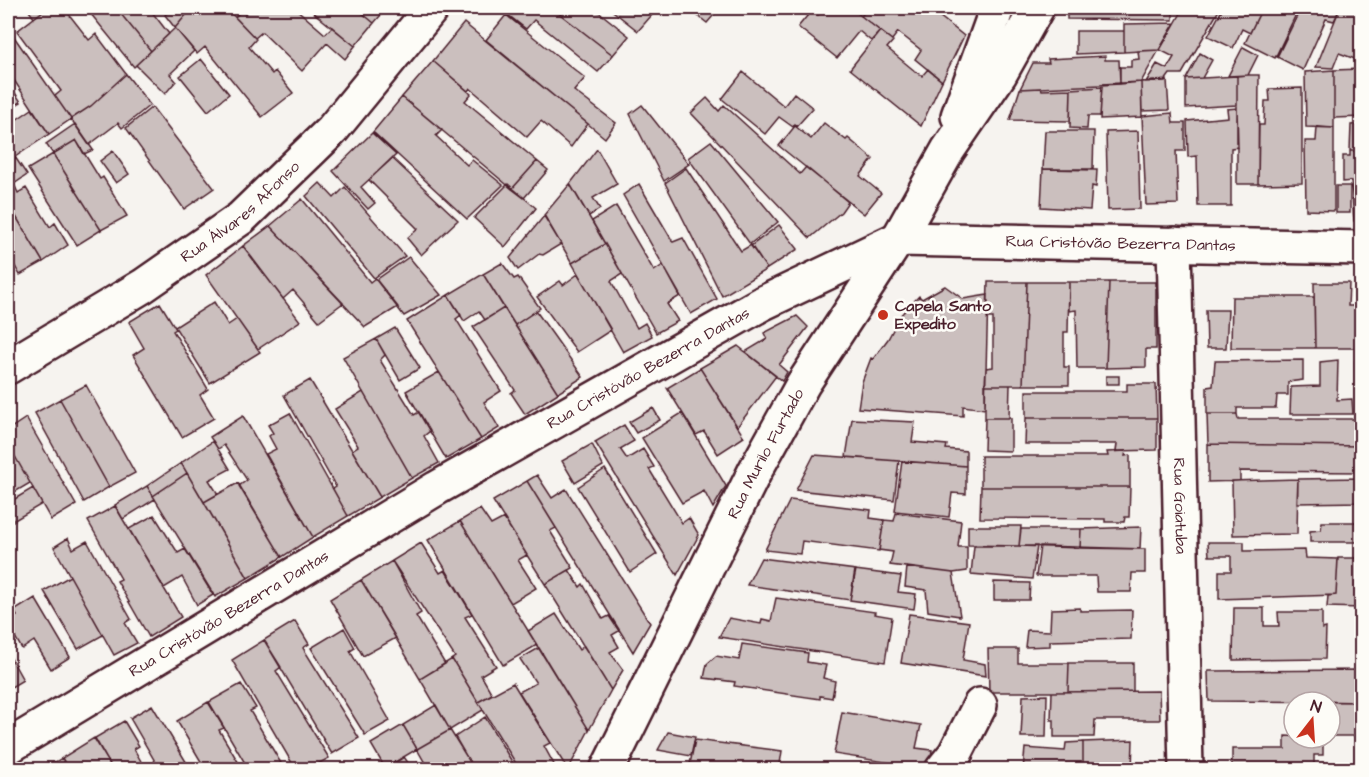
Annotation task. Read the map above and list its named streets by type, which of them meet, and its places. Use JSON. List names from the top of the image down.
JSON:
{
  "streets": {
    "street": [
      "Rua Álvares Afonso",
      "Rua Cristóvão Bezerra Dantas",
      "Rua Murilo Furtado",
      "Rua Goiatuba"
    ]
  },
  "crossings": [
    ["Rua Cristóvão Bezerra Dantas", "Rua Murilo Furtado"],
    ["Rua Cristóvão Bezerra Dantas", "Rua Goiatuba"]
  ],
  "places": ["Capela Santo Expedito"],
  "north": "top"
}
